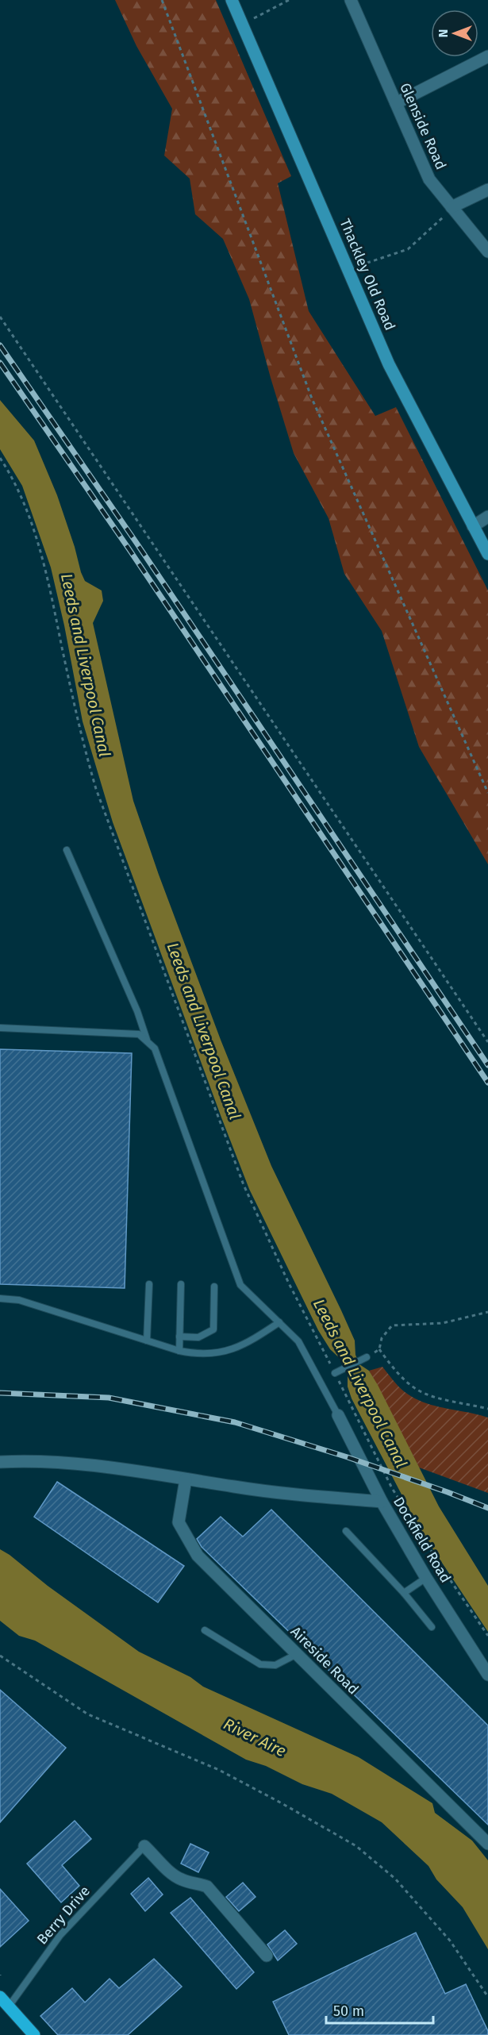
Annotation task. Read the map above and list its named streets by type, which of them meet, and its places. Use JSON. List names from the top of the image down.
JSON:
{
  "streets": {
    "street": [
      "Glenside Road",
      "Thackley Old Road",
      "Dockfield Road",
      "Aireside Road"
    ],
    "lane": ["Berry Drive"]
  },
  "water": ["Leeds and Liverpool Canal", "River Aire"],
  "scale_bar": "50 m",
  "north": "left"
}
